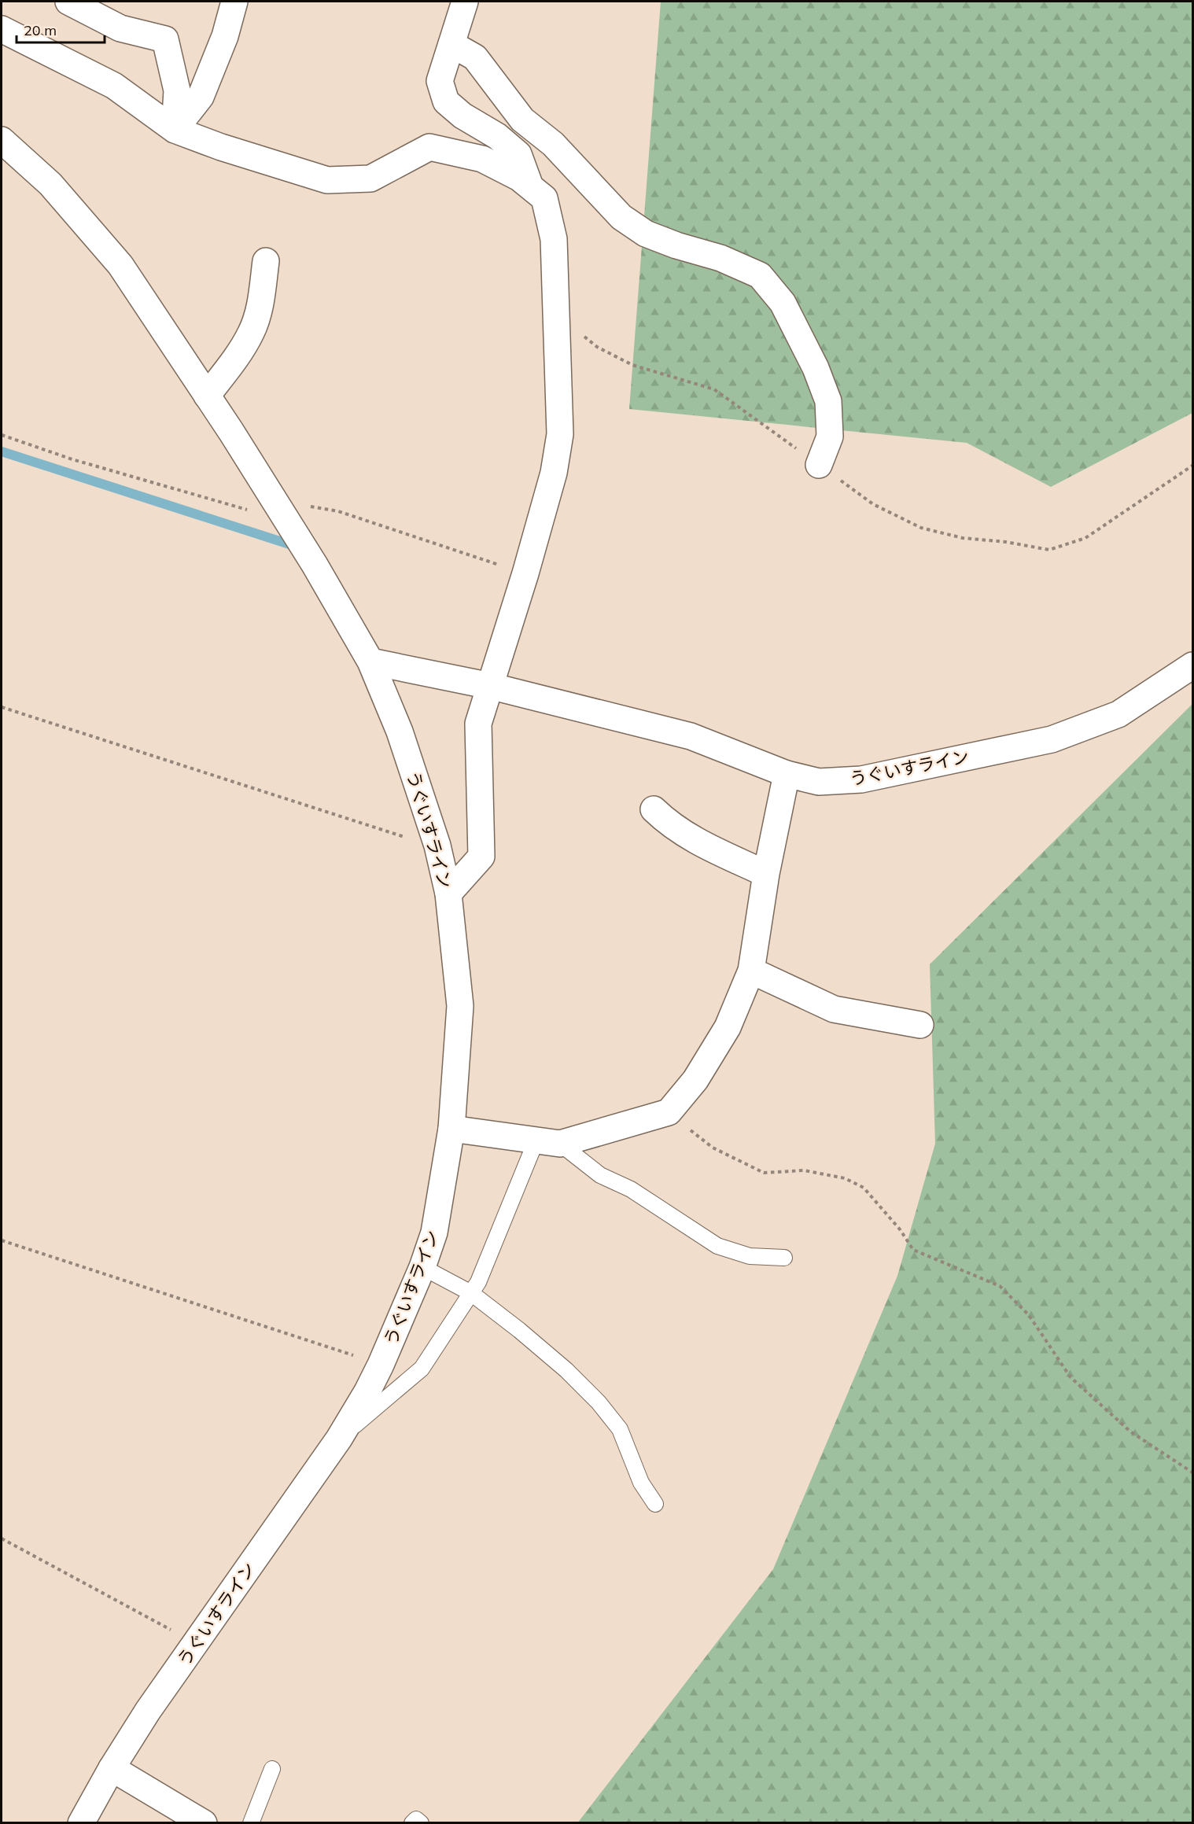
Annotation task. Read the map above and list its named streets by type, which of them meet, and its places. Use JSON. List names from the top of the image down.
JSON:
{
  "streets": {
    "street": ["うぐいすライン"]
  },
  "scale_bar": "20 m"
}
